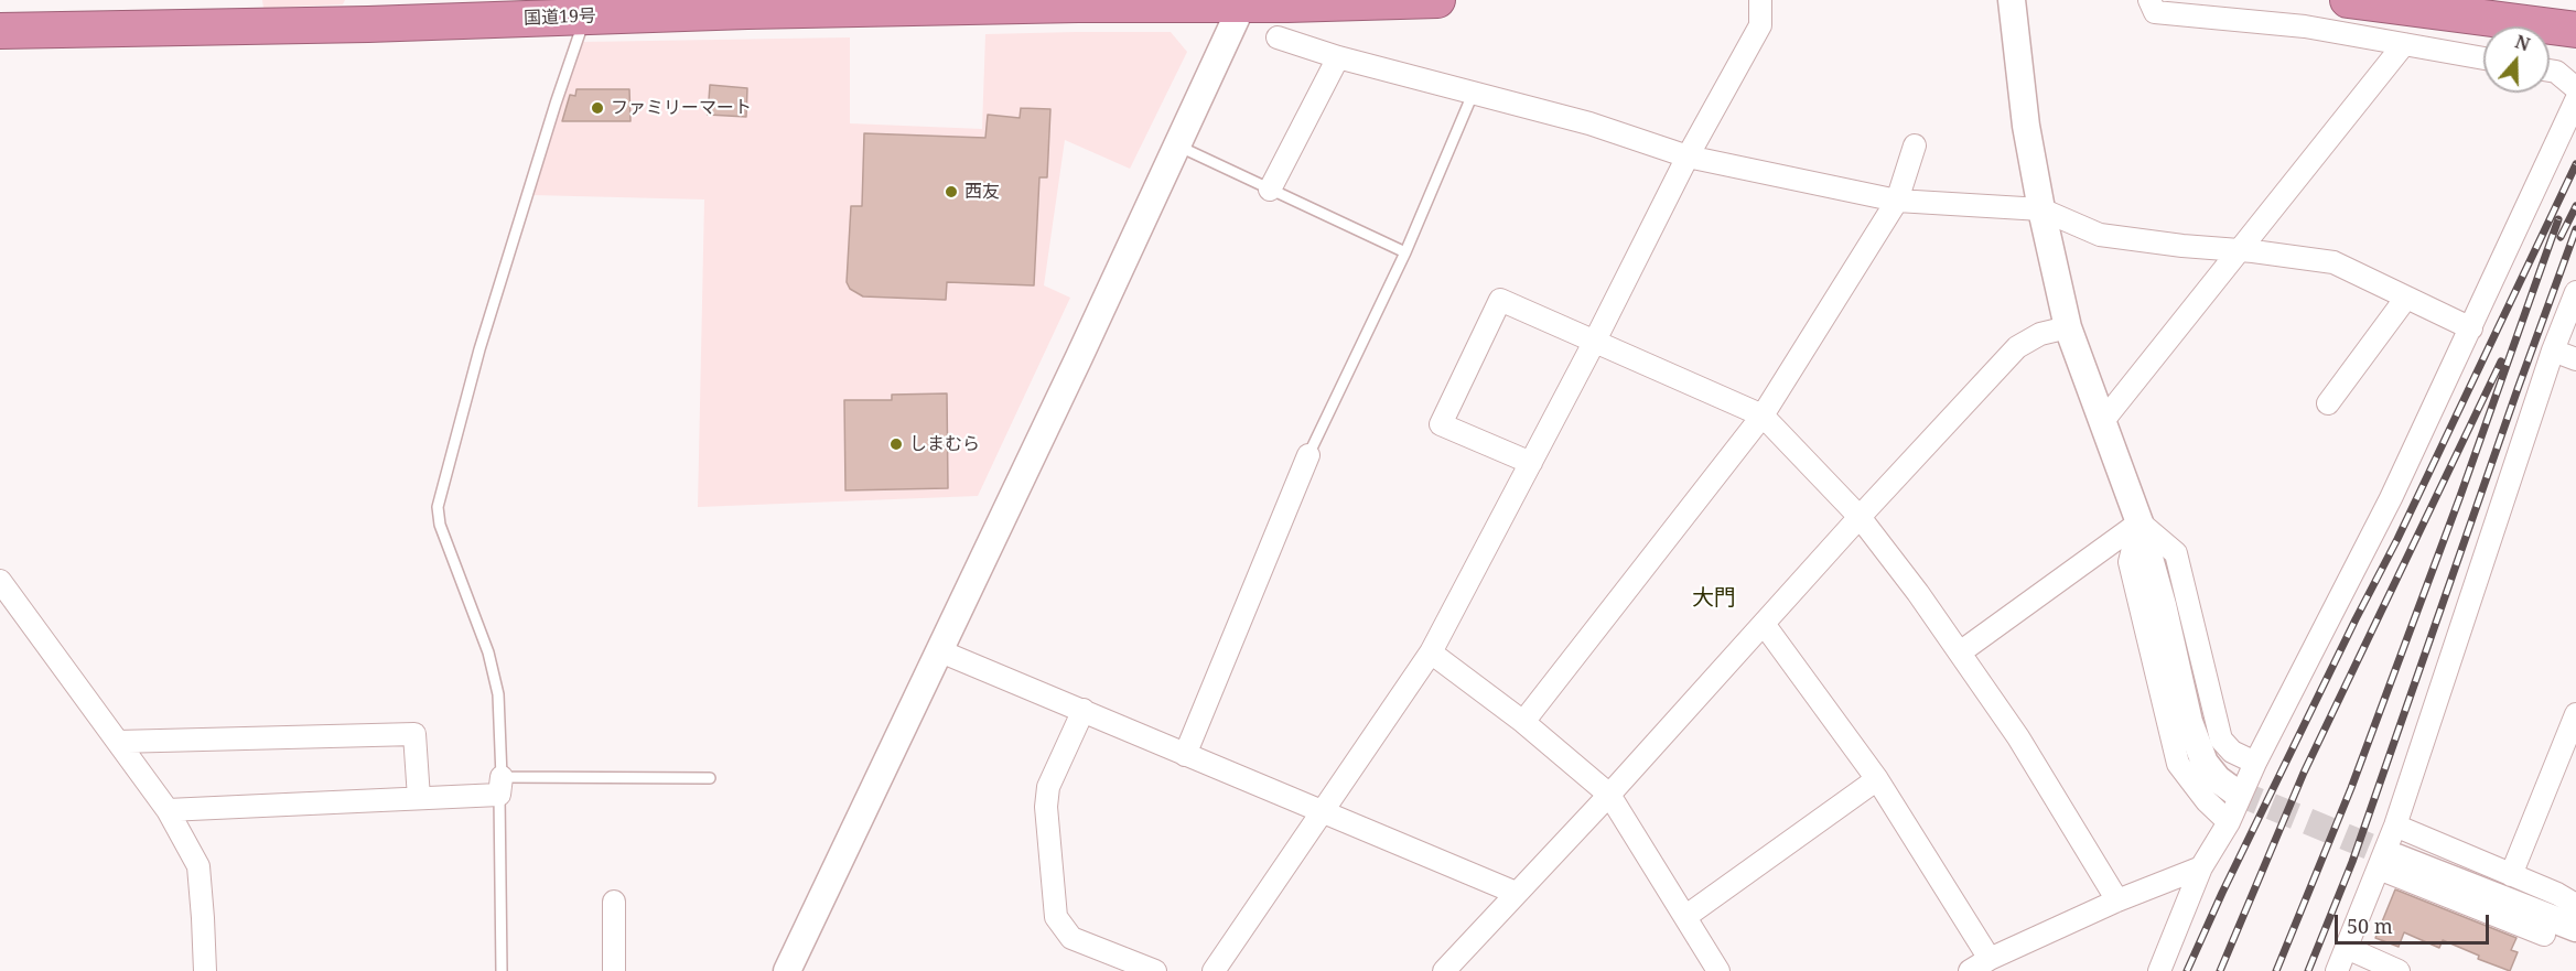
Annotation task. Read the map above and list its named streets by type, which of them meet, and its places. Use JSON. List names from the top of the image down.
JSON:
{
  "streets": {
    "highway": ["国道19号"]
  },
  "districts": ["大門"],
  "places": ["ファミリーマート", "西友", "しまむら"],
  "scale_bar": "50 m",
  "north": "top"
}
